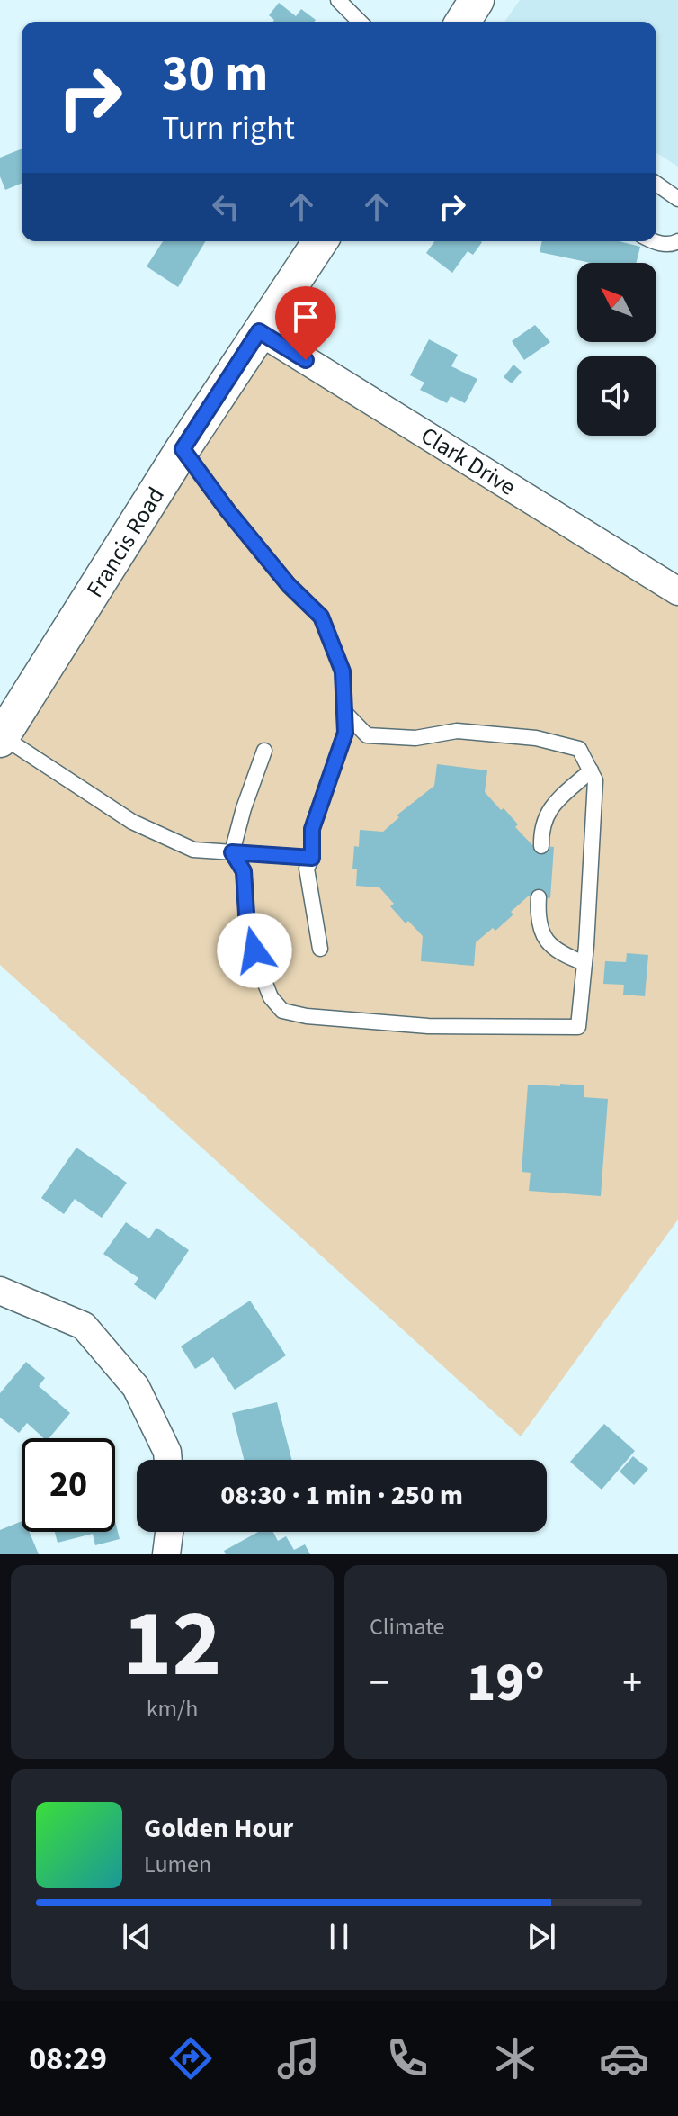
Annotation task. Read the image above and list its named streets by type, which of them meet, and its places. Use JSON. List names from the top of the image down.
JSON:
{
  "streets": {
    "street": ["Clark Drive", "Francis Road"]
  },
  "crossings": [
    ["Clark Drive", "Francis Road"]
  ],
  "north": "top left",
  "page": {
    "turn": ["30 m", "Turn right"],
    "limit": "20",
    "trip": "08:30 · 1 min · 250 m",
    "tile": [
      ["12", "km/h"],
      "Climate"
    ],
    "heat": ["−", "19°", "+"],
    "song": ["Golden Hour", "Lumen"],
    "tabs": "08:29"
  }
}
